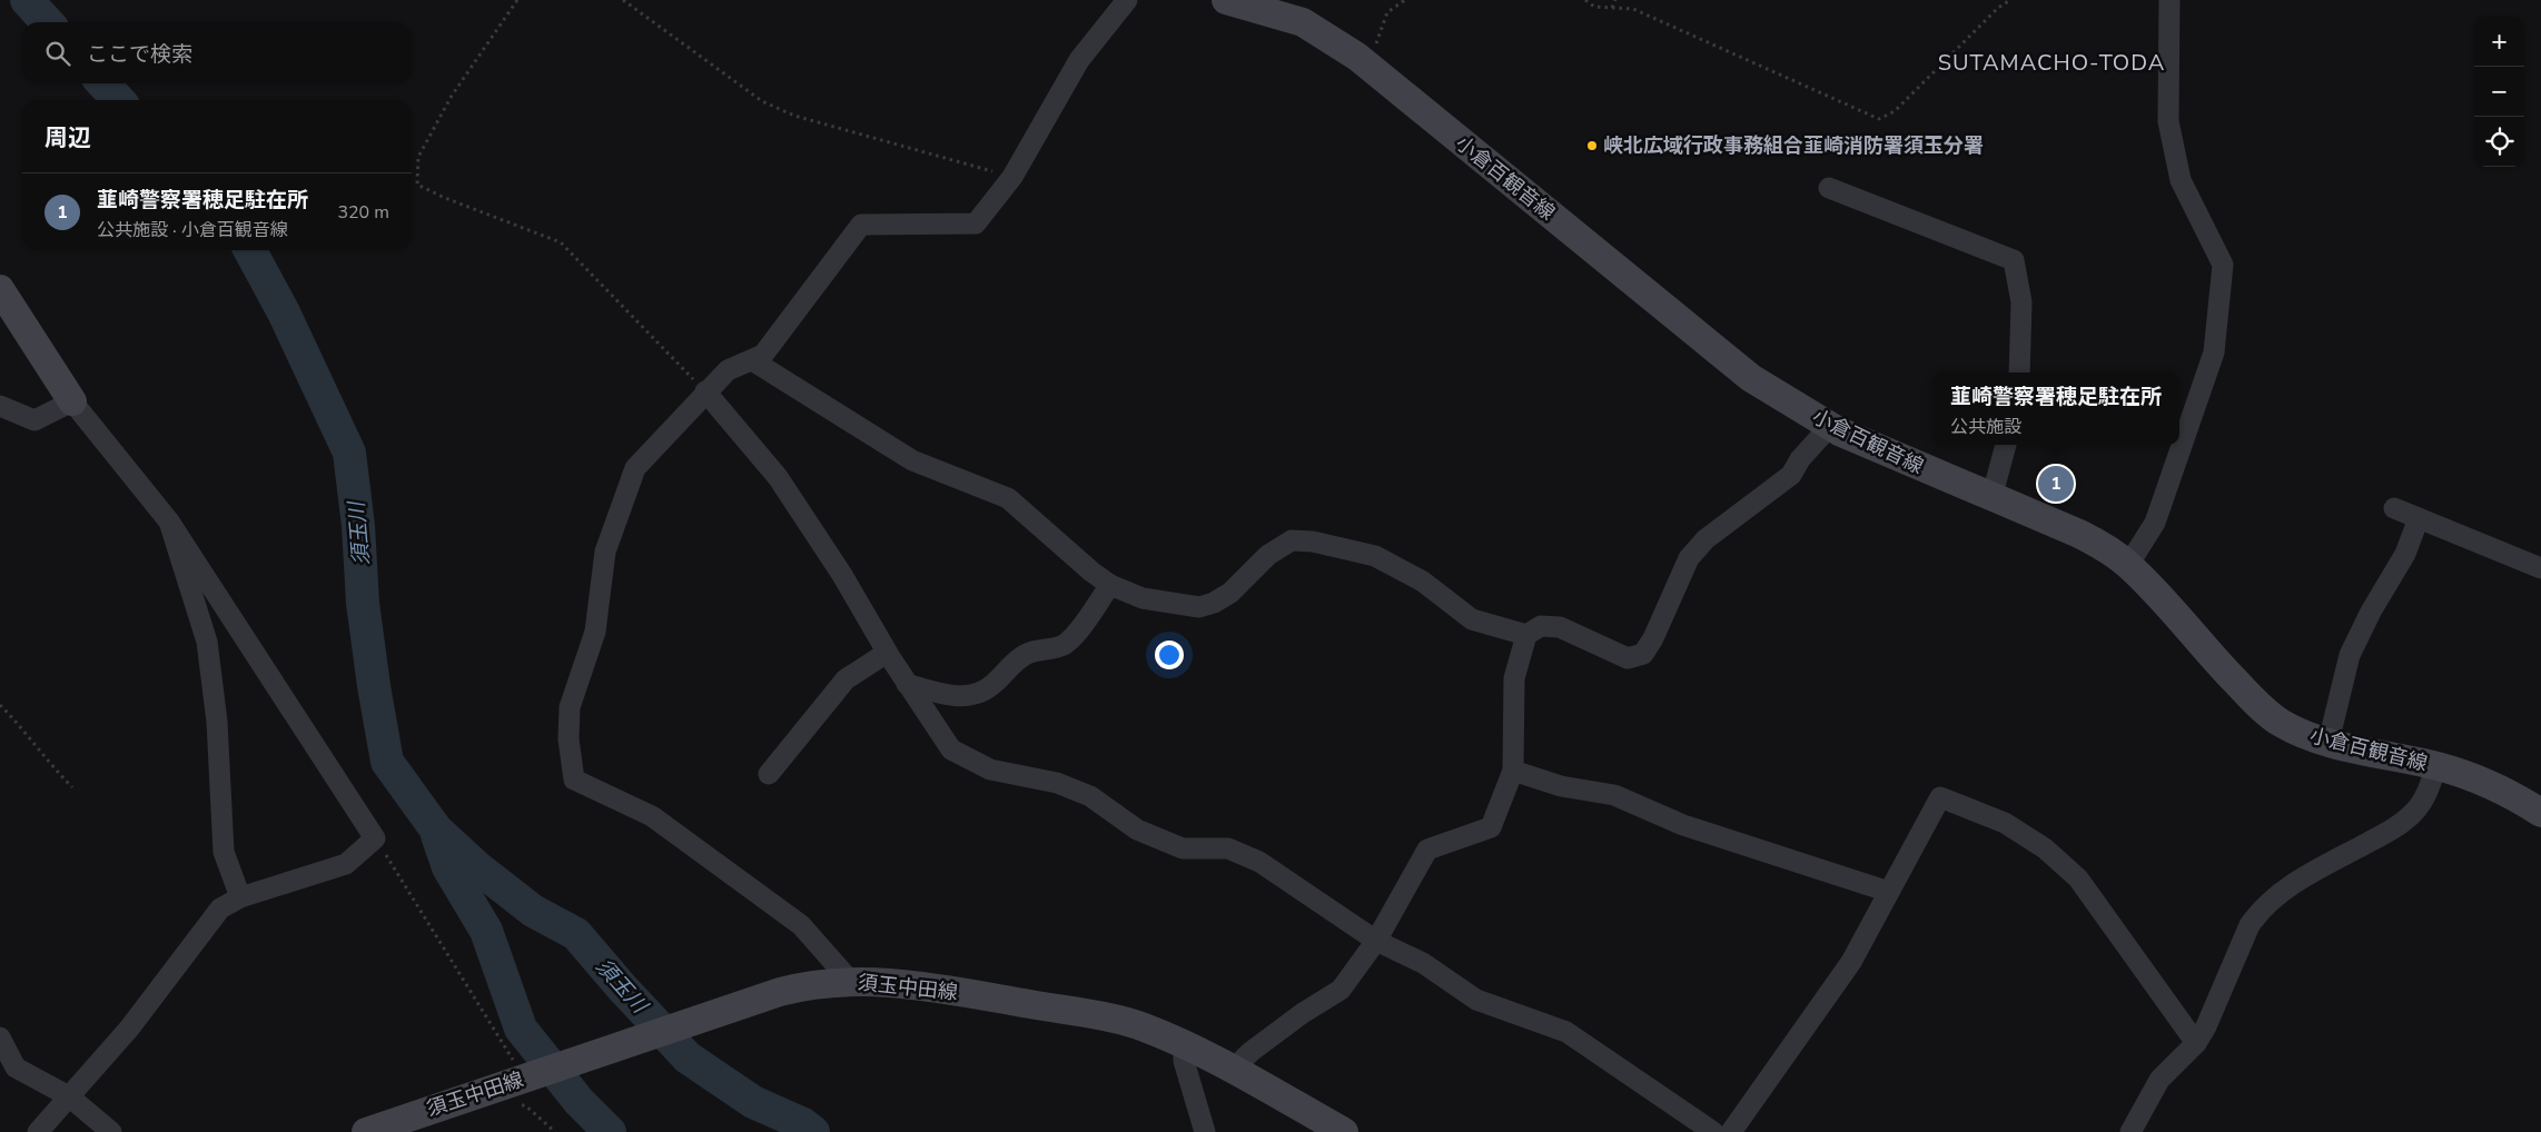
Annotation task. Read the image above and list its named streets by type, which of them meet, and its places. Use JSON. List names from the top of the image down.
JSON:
{
  "streets": {
    "main road": ["小倉百観音線", "須玉中田線"]
  },
  "districts": ["SUTAMACHO-TODA"],
  "water": ["須玉川"],
  "places": ["峡北広域行政事務組合韮崎消防署須玉分署"],
  "page": {
    "map_buttons": ["+", "−"],
    "search": "ここで検索",
    "heading": "周辺",
    "list": [
      {
        "mark": "1",
        "name": "韮崎警察署穂足駐在所",
        "note": "公共施設 · 小倉百観音線",
        "value": "320 m"
      }
    ],
    "popup": ["韮崎警察署穂足駐在所", "公共施設"],
    "pins": "1"
  }
}
